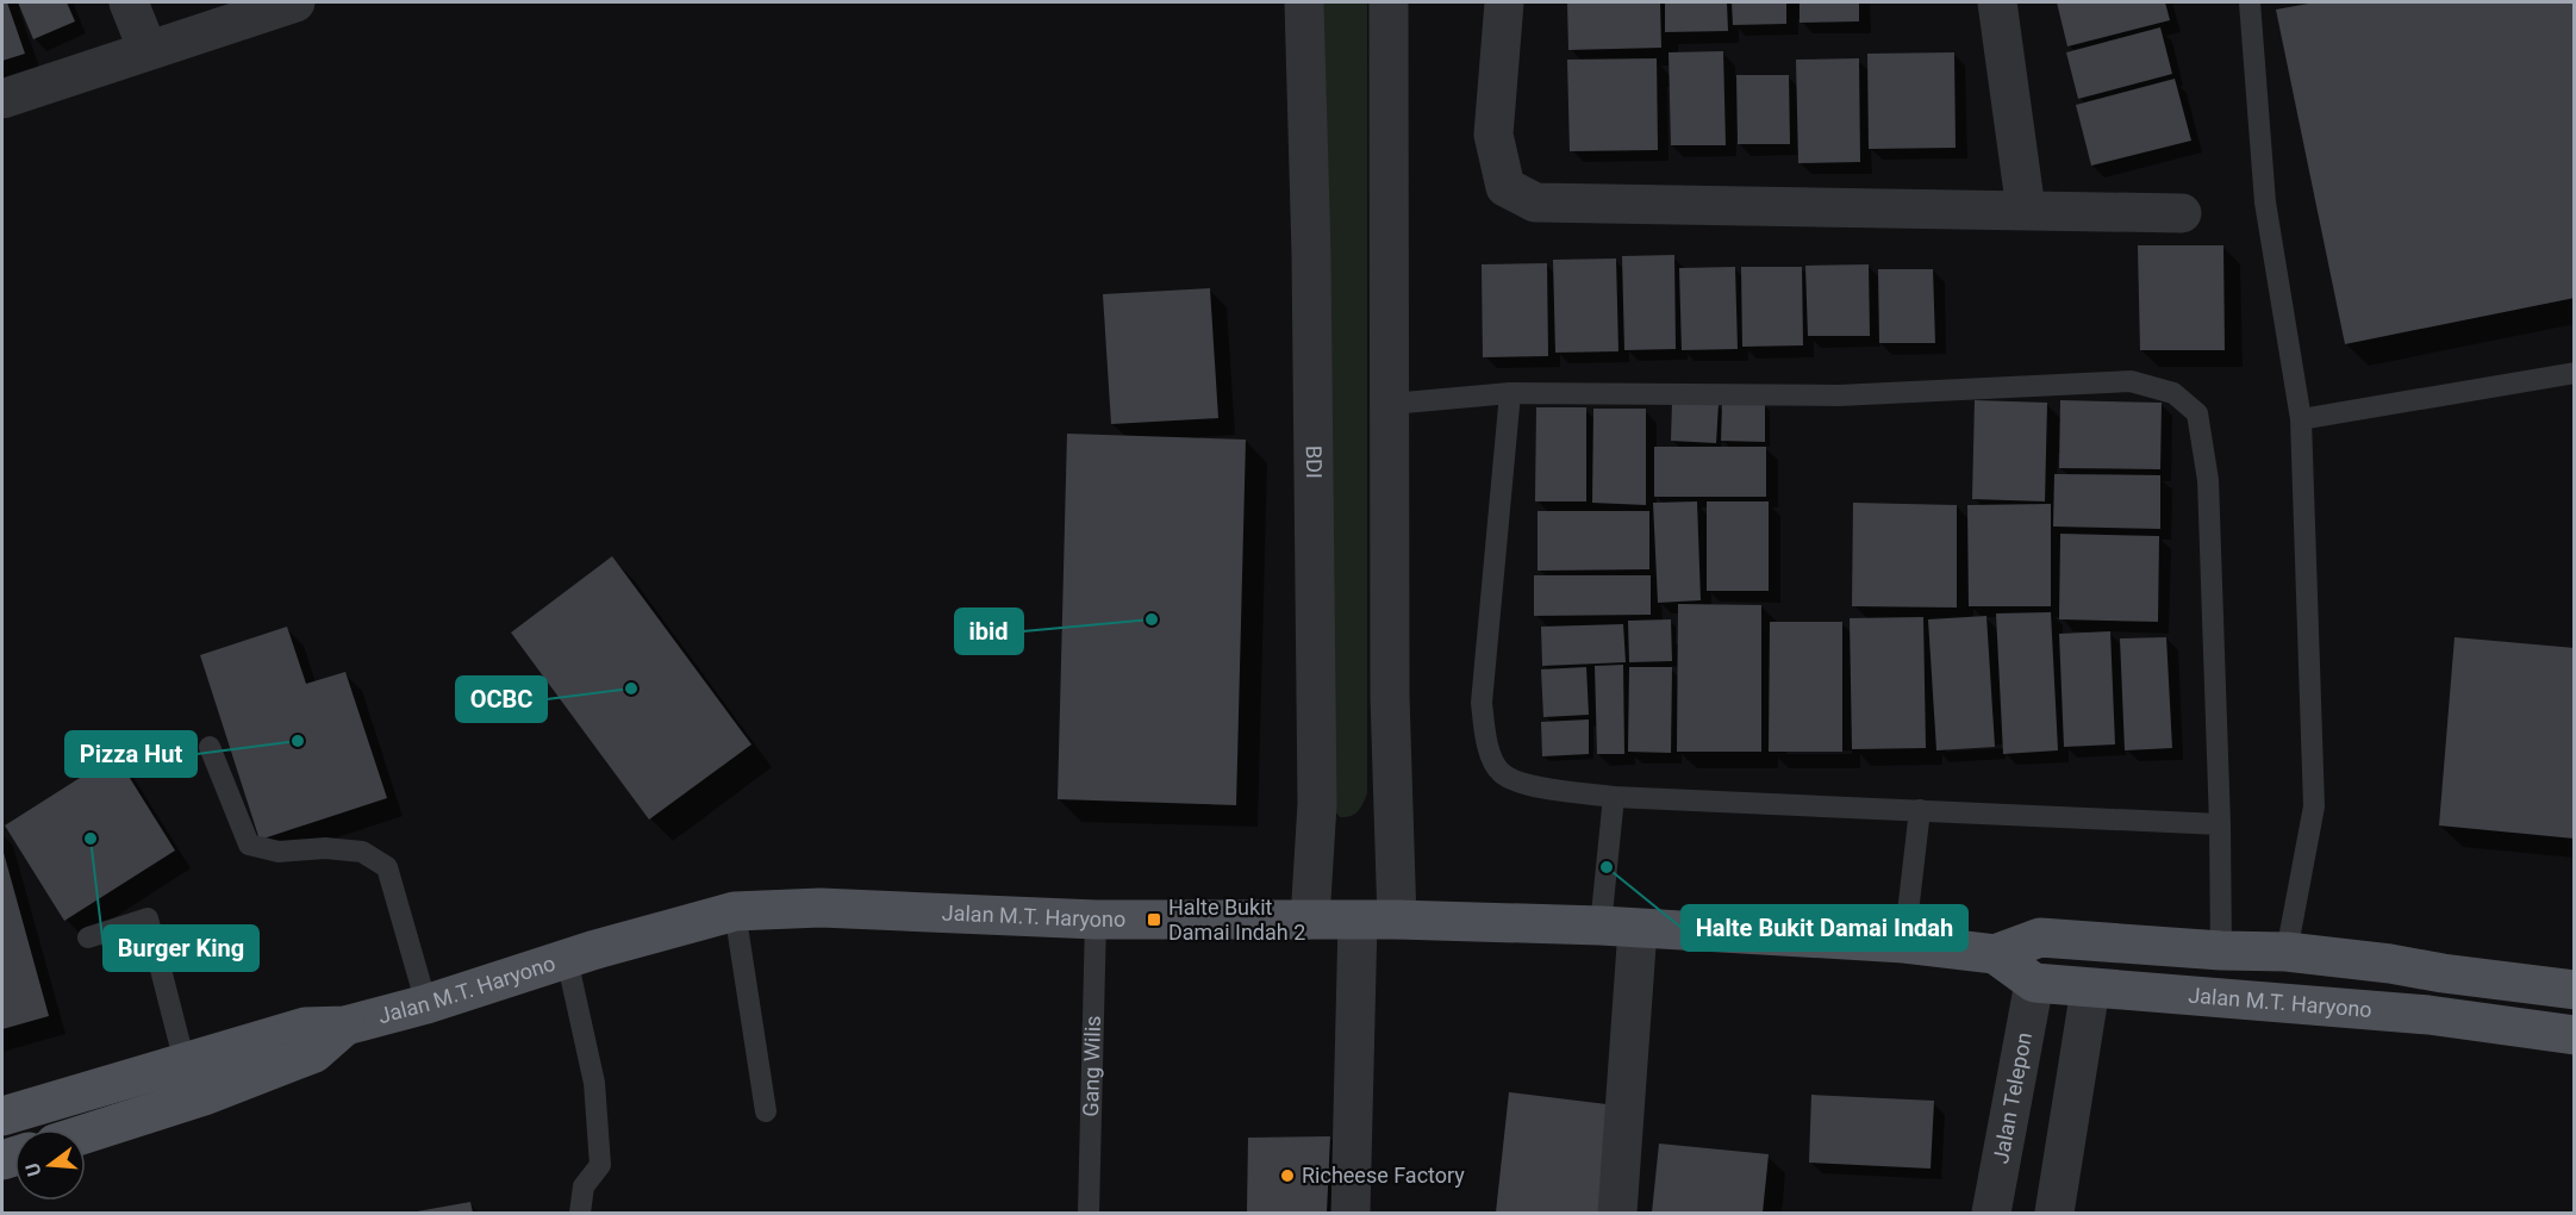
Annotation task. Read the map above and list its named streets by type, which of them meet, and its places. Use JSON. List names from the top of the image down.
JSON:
{
  "streets": {
    "main road": ["Jalan M.T. Haryono"],
    "street": ["BDI", "Jalan Telepon"],
    "lane": ["Gang Wilis"]
  },
  "crossings": [
    ["BDI", "Jalan M.T. Haryono"],
    ["Jalan M.T. Haryono", "Gang Wilis"],
    ["Jalan M.T. Haryono", "Jalan Telepon"]
  ],
  "places": {
    "other": [
      "ibid",
      "OCBC",
      "Pizza Hut",
      "Burger King",
      "Halte Bukit Damai Indah",
      "Richeese Factory"
    ],
    "transit": ["Halte Bukit Damai Indah 2"]
  },
  "north": "left"
}
